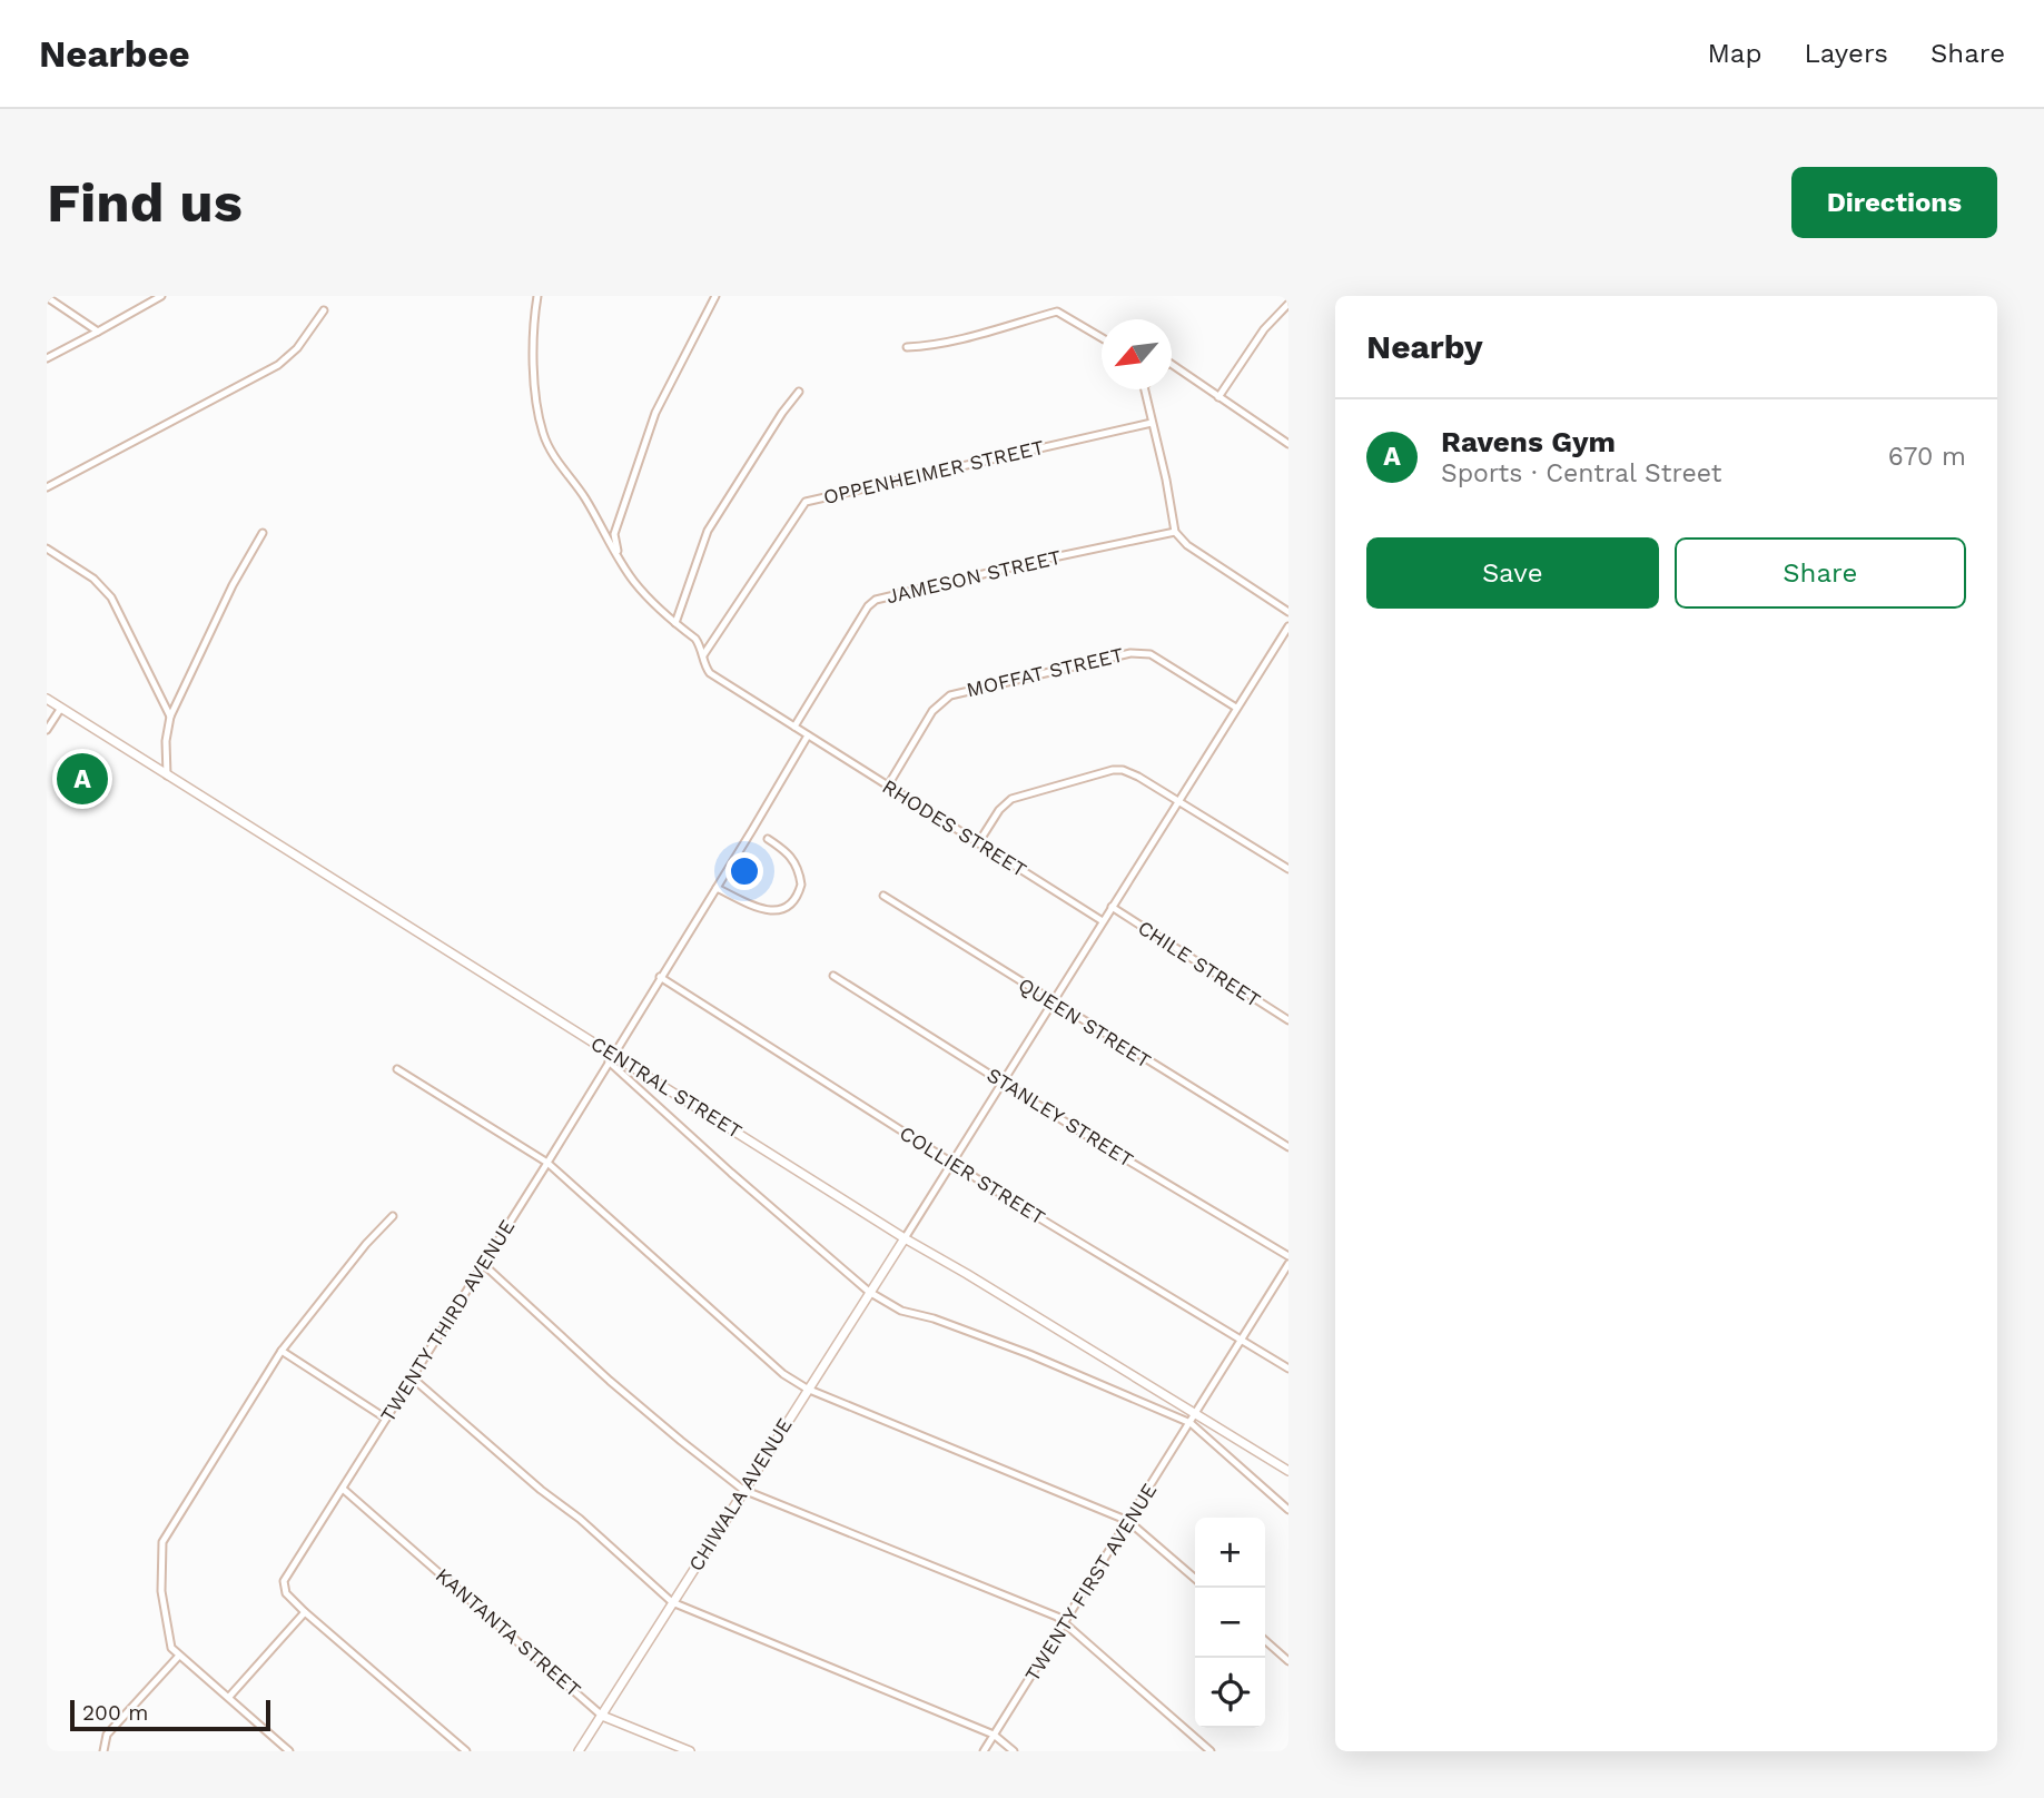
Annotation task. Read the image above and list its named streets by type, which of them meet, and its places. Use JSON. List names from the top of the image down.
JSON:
{
  "streets": {
    "street": [
      "OPPENHEIMER STREET",
      "JAMESON STREET",
      "MOFFAT STREET",
      "RHODES STREET",
      "CHILE STREET",
      "QUEEN STREET",
      "CENTRAL STREET",
      "STANLEY STREET",
      "COLLIER STREET",
      "TWENTY THIRD AVENUE",
      "CHIWALA AVENUE",
      "TWENTY FIRST AVENUE",
      "KANTANTA STREET"
    ]
  },
  "crossings": [
    ["OPPENHEIMER STREET", "RHODES STREET"],
    ["JAMESON STREET", "RHODES STREET"],
    ["MOFFAT STREET", "RHODES STREET"],
    ["RHODES STREET", "TWENTY THIRD AVENUE"],
    ["CENTRAL STREET", "TWENTY THIRD AVENUE"],
    ["CENTRAL STREET", "CHIWALA AVENUE"],
    ["CENTRAL STREET", "TWENTY FIRST AVENUE"],
    ["COLLIER STREET", "TWENTY THIRD AVENUE"],
    ["COLLIER STREET", "TWENTY FIRST AVENUE"],
    ["TWENTY THIRD AVENUE", "KANTANTA STREET"],
    ["CHIWALA AVENUE", "KANTANTA STREET"]
  ],
  "scale_bar": "200 m",
  "north": "bottom left",
  "page": {
    "header": "Nearbee",
    "nav": ["Map", "Layers", "Share"],
    "buttons": [
      "Directions",
      ["Save", "Share"]
    ],
    "title": "Find us",
    "heading": "Nearby",
    "list": [
      {
        "mark": "A",
        "name": "Ravens Gym",
        "note": "Sports · Central Street",
        "value": "670 m"
      }
    ],
    "pins": "A",
    "map_buttons": ["+", "−"],
    "scale": "200 m"
  }
}
